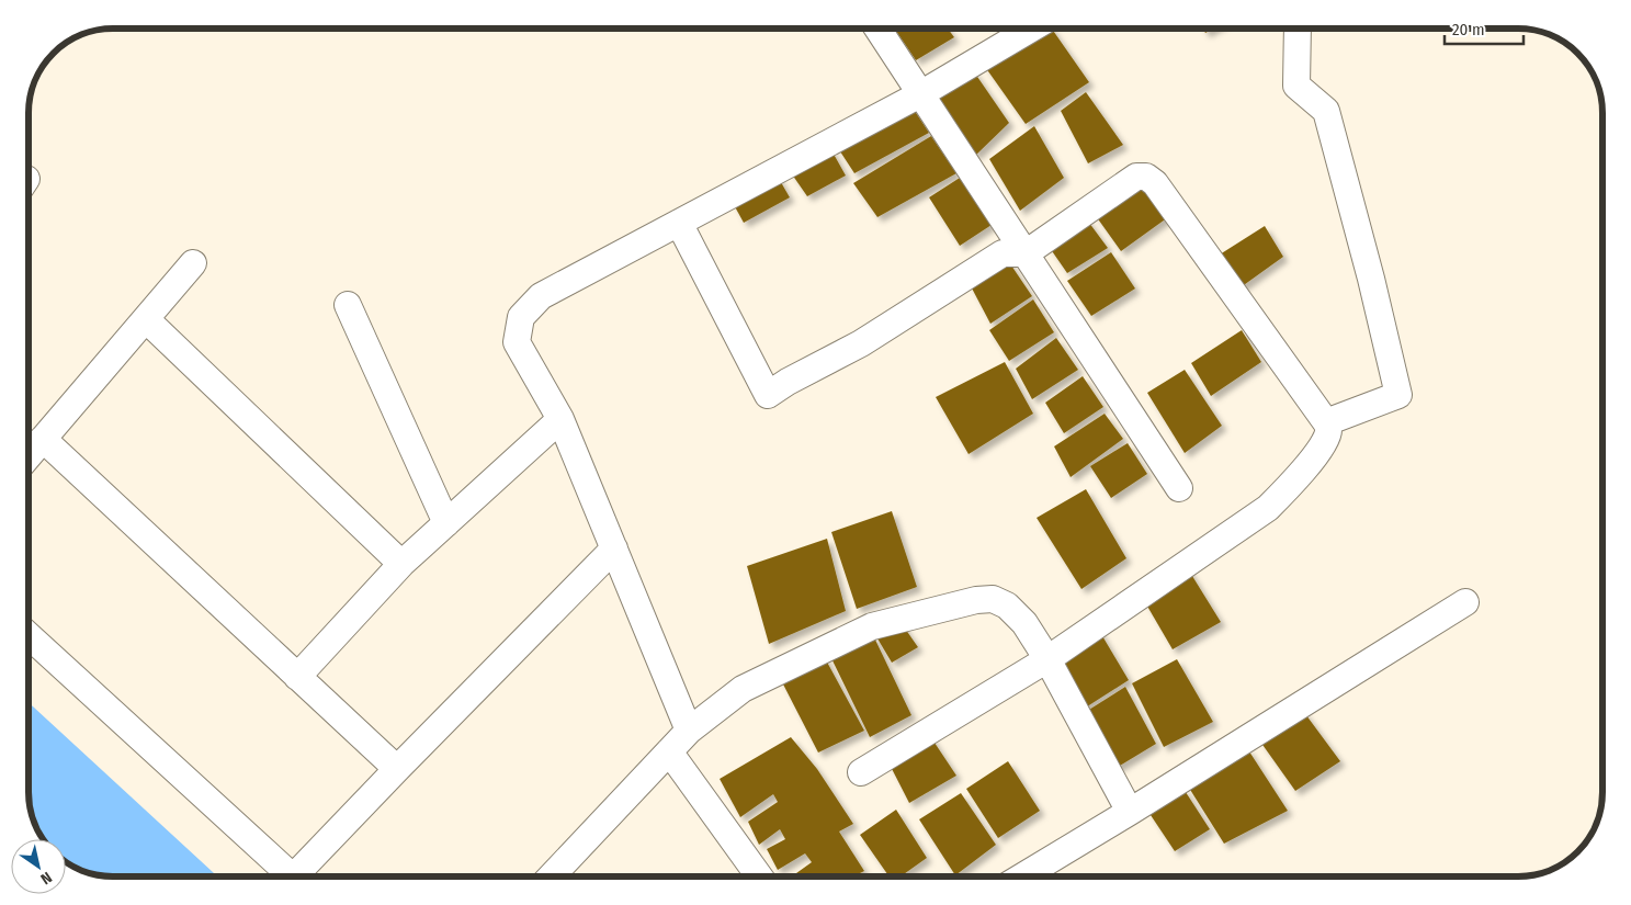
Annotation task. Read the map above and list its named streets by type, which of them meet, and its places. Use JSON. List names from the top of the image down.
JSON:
{
  "scale_bar": "20 m",
  "north": "bottom right"
}
